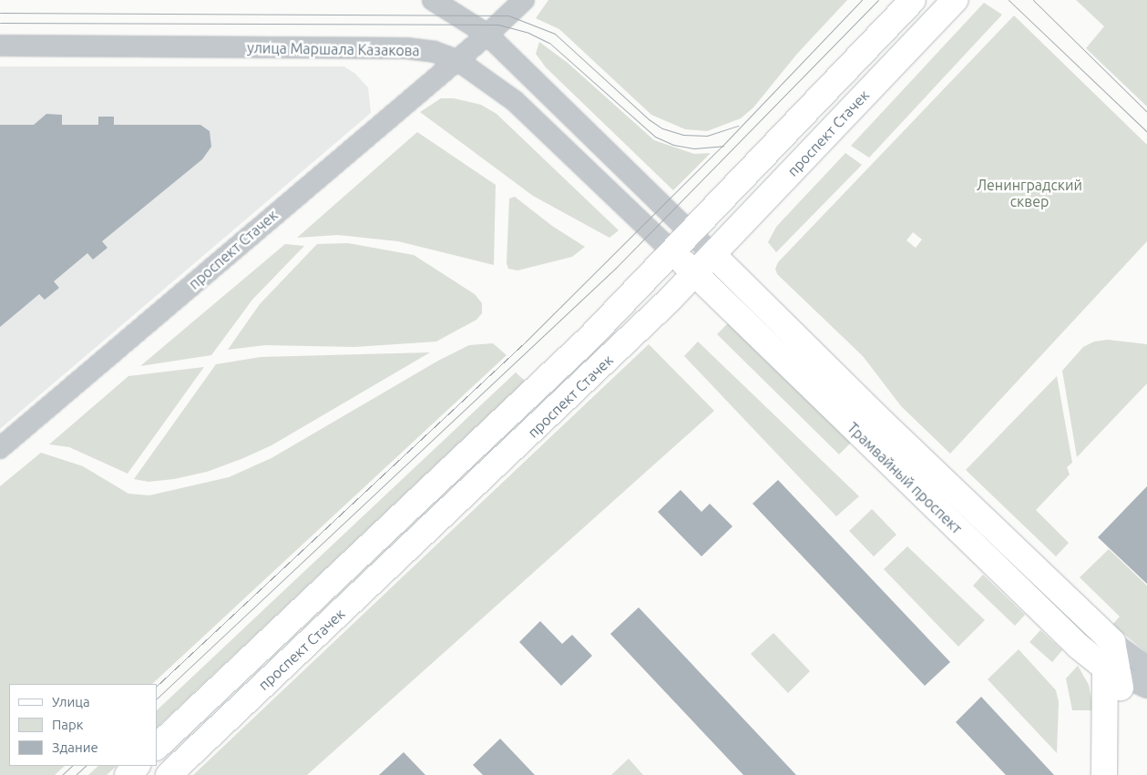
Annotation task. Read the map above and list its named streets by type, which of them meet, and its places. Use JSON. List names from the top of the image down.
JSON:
{
  "streets": {
    "main road": ["проспект Стачек", "Трамвайный проспект"],
    "street": ["улица Маршала Казакова"]
  },
  "crossings": [
    ["улица Маршала Казакова", "проспект Стачек"],
    ["улица Маршала Казакова", "Трамвайный проспект"],
    ["проспект Стачек", "Трамвайный проспект"]
  ],
  "parks": ["Ленинградский сквер"],
  "legend": ["Улица", "Парк", "Здание"]
}
